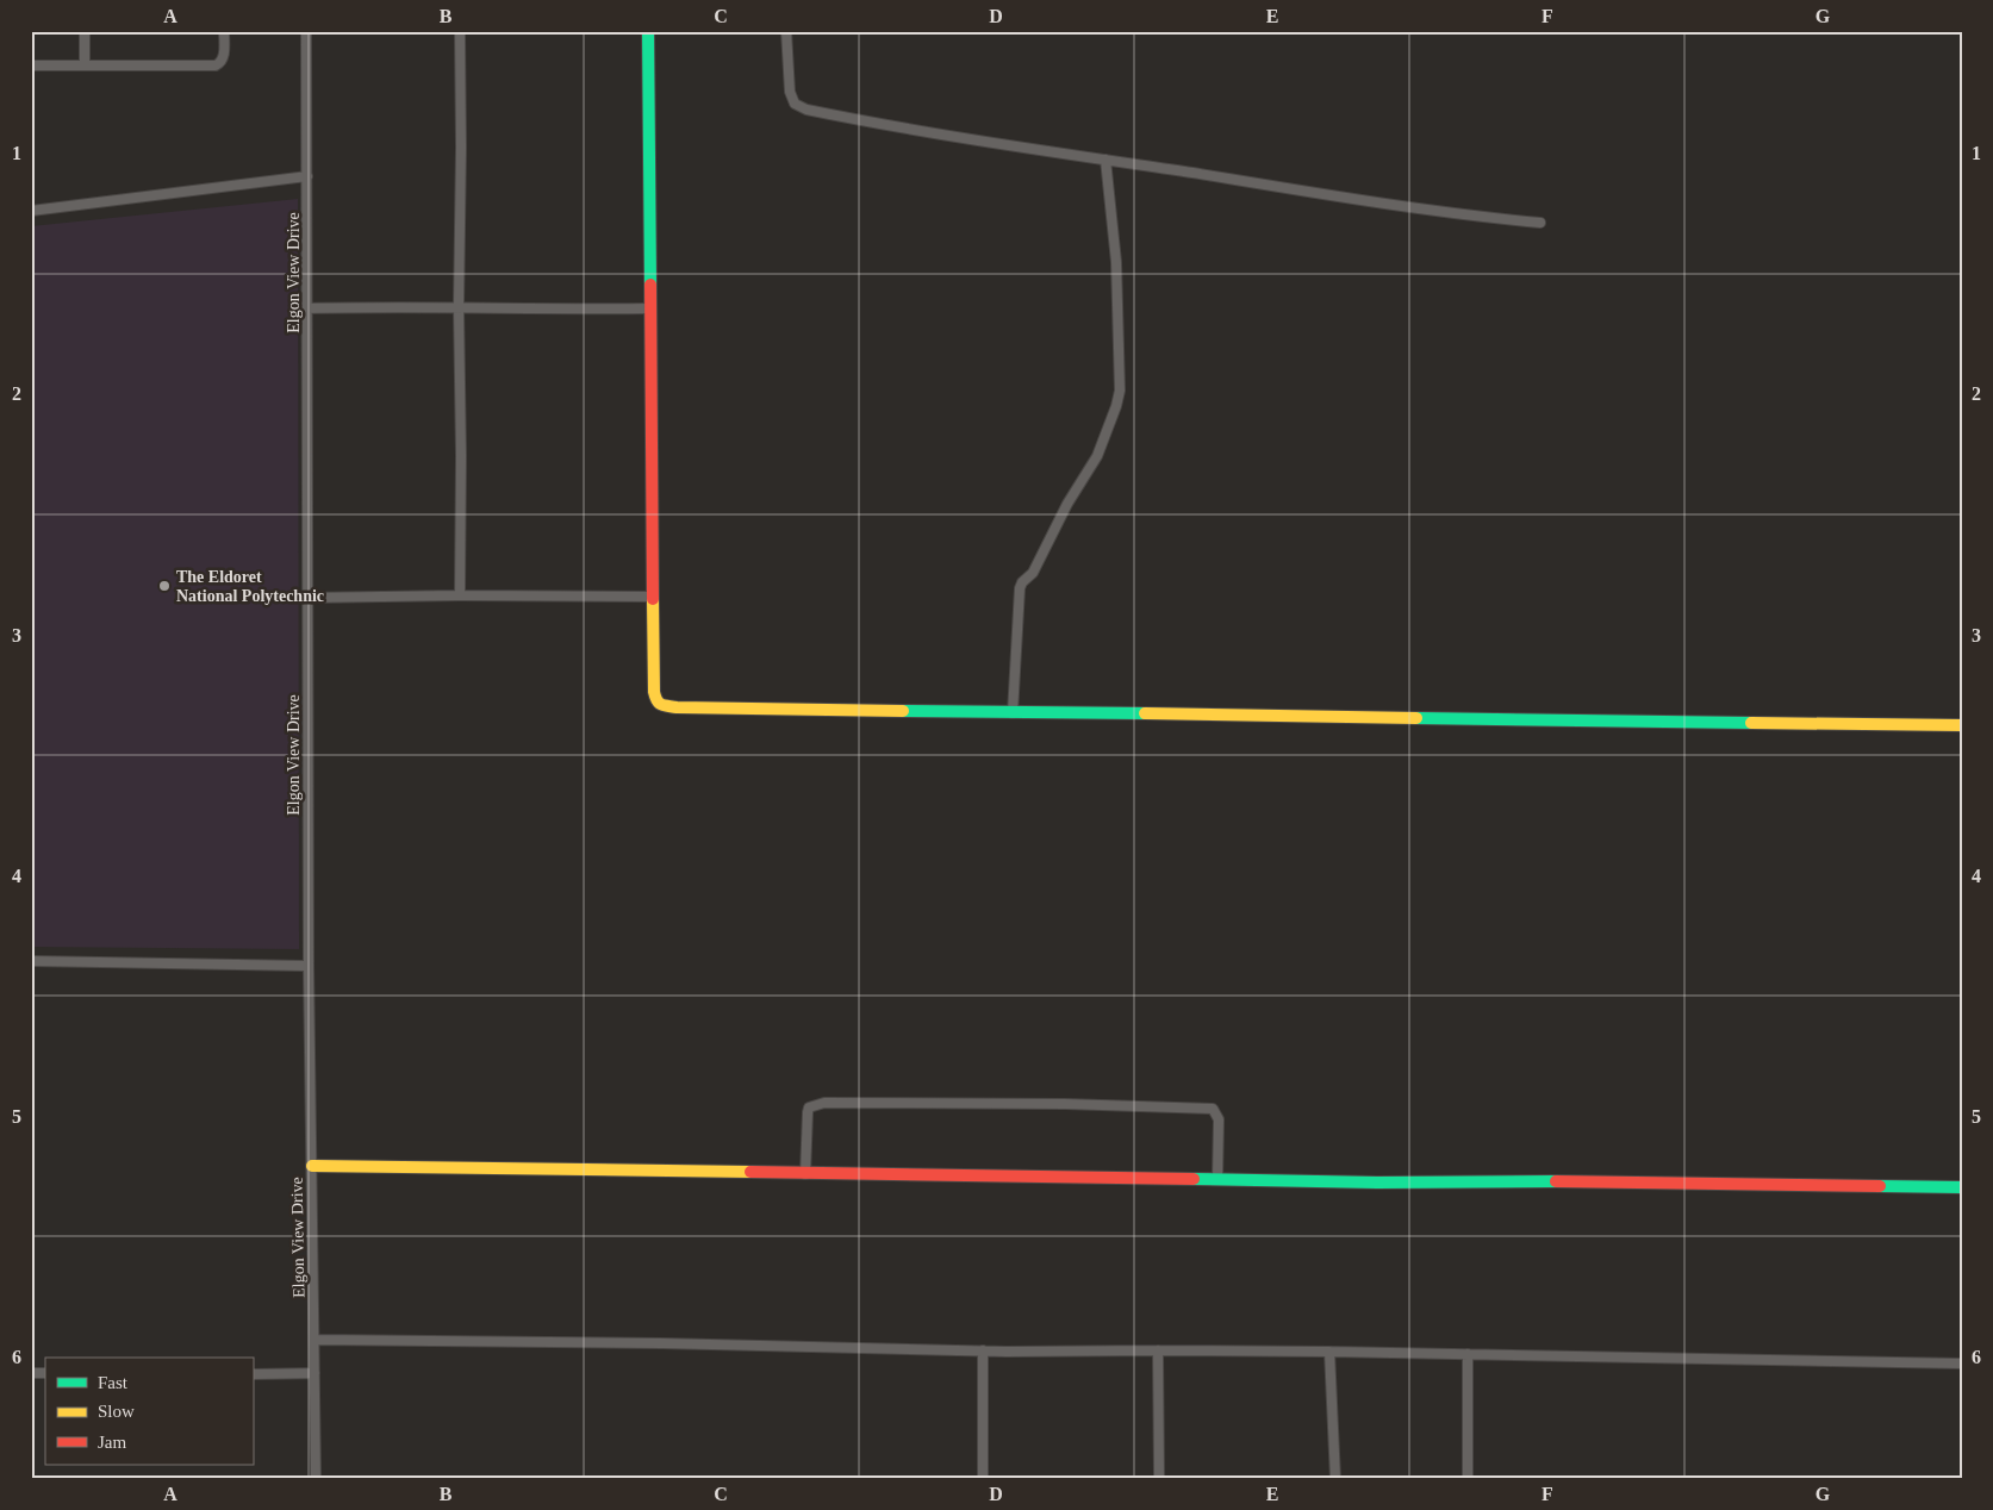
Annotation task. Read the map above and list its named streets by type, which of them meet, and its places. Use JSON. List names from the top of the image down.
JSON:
{
  "streets": {
    "street": ["Elgon View Drive"]
  },
  "places": ["The Eldoret National Polytechnic"],
  "legend": ["Fast", "Slow", "Jam"],
  "grid": {
    "columns": [
      "A",
      "B",
      "C",
      "D",
      "E",
      "F",
      "G"
    ],
    "rows": [
      "1",
      "2",
      "3",
      "4",
      "5",
      "6"
    ]
  }
}
